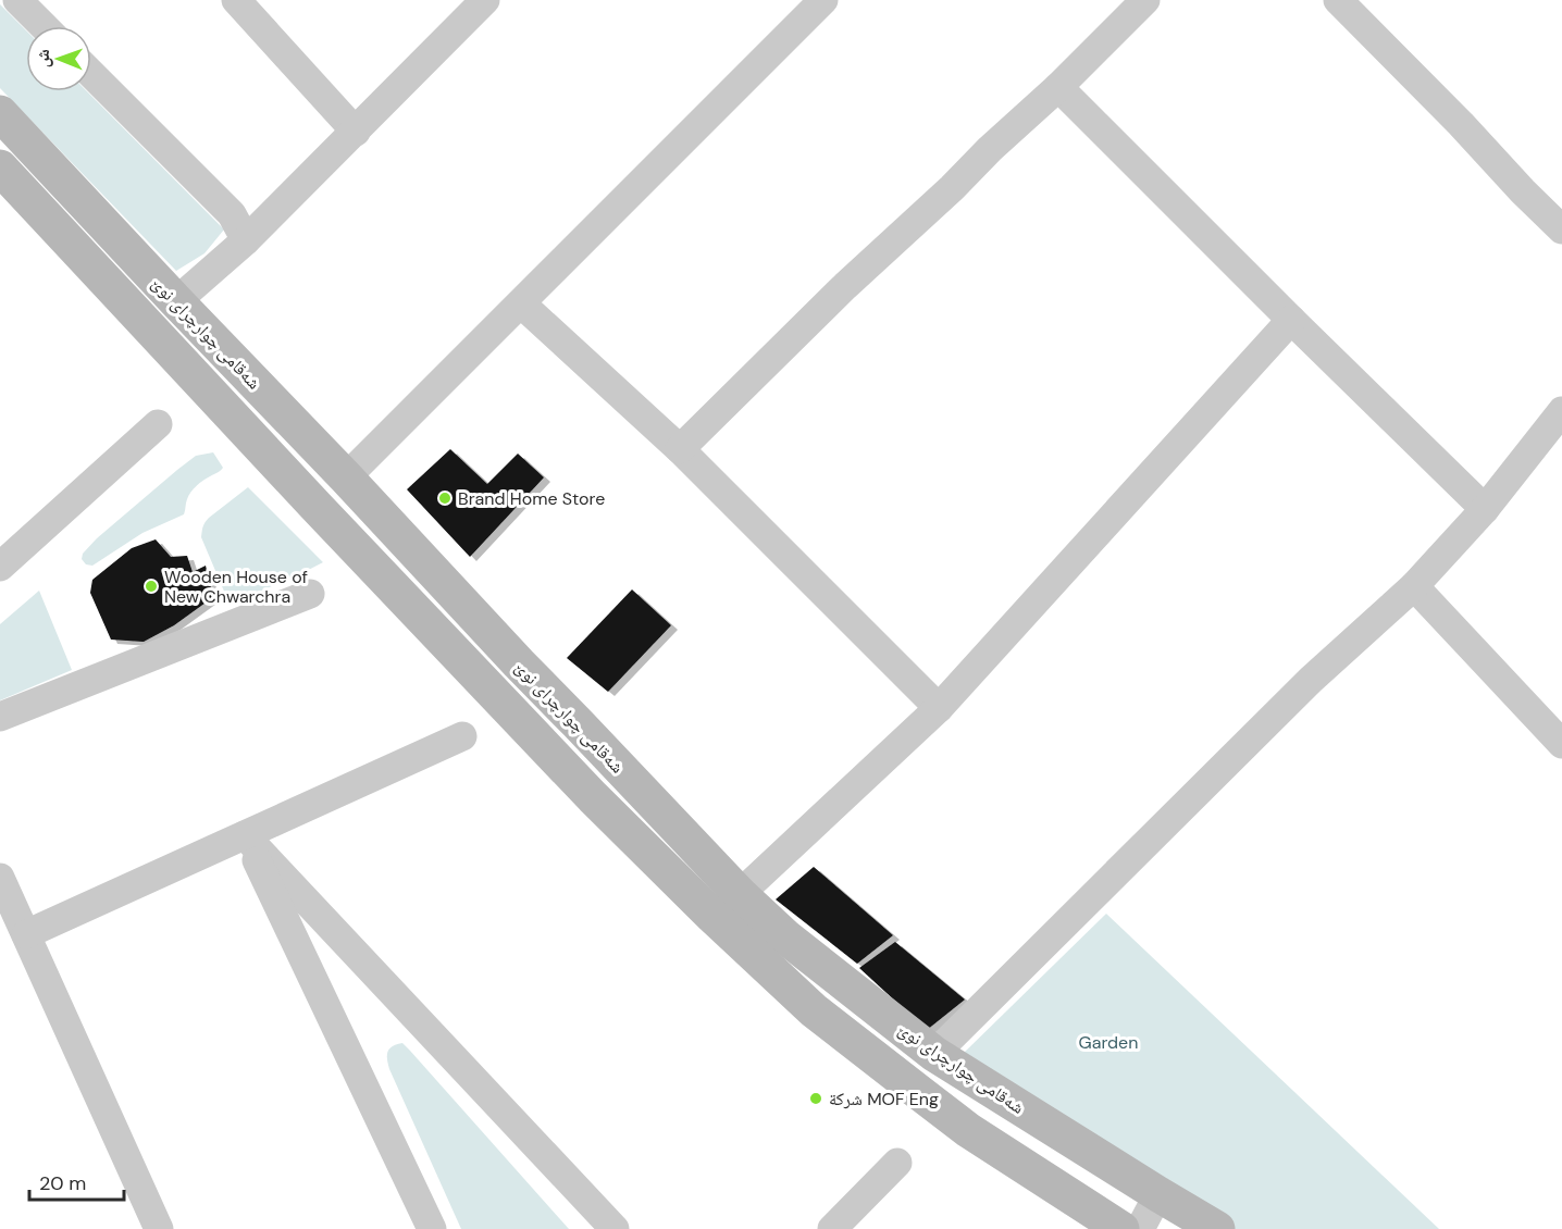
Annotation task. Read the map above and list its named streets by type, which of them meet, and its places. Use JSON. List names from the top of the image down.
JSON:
{
  "streets": {
    "street": ["شەقامی چوارچرای نوێ"]
  },
  "parks": ["Garden"],
  "places": ["Brand Home Store", "Wooden House of New Chwarchra", "شركة MOF Eng"],
  "scale_bar": "20 m",
  "north": "left"
}
